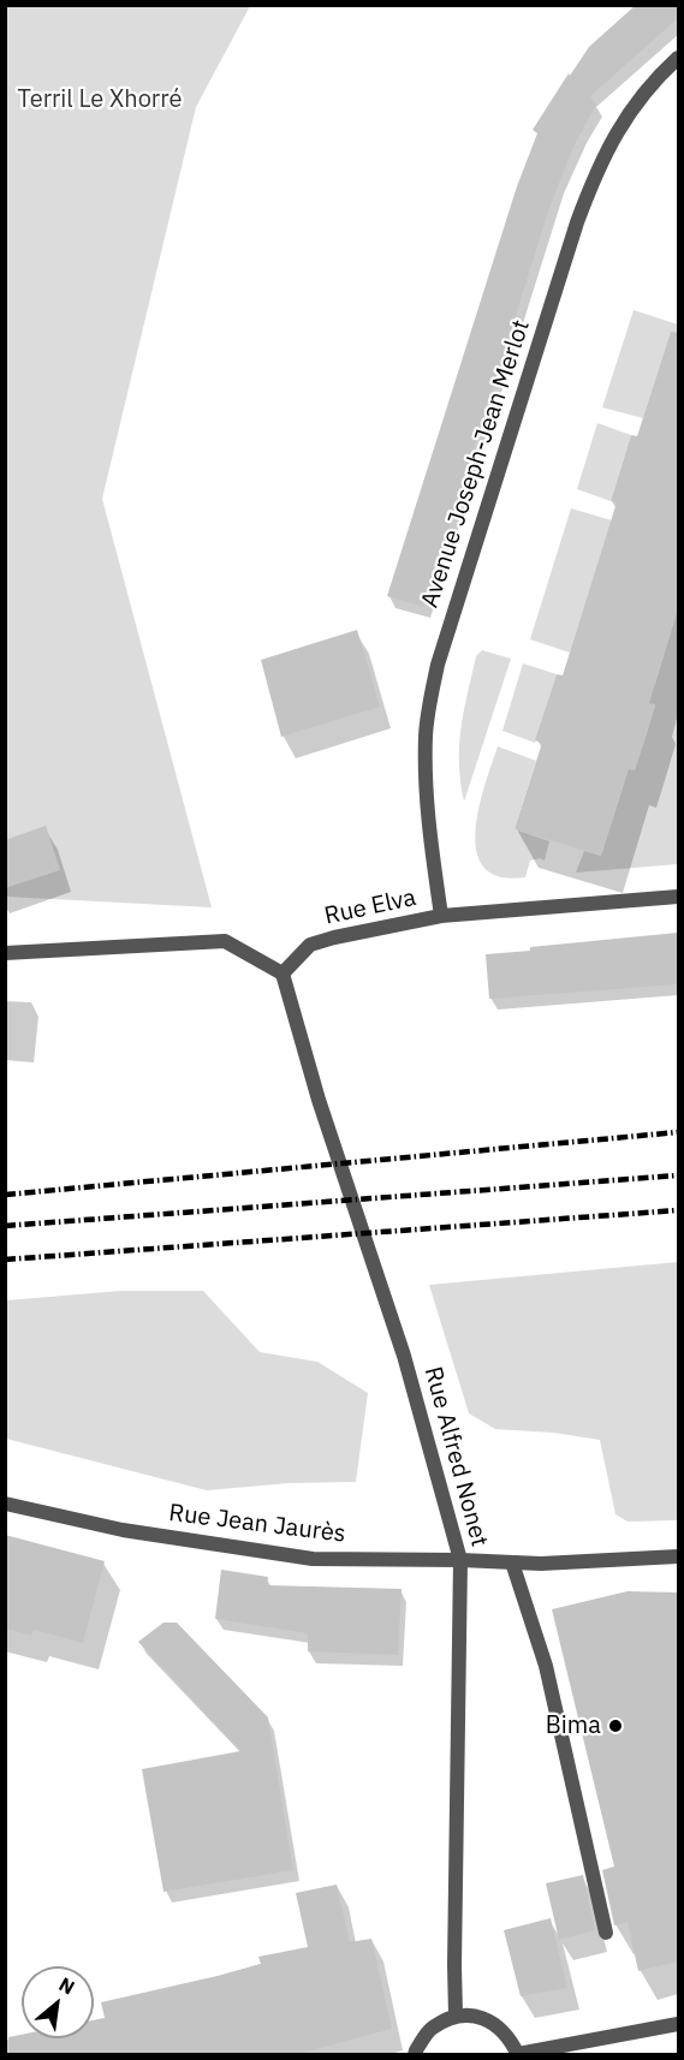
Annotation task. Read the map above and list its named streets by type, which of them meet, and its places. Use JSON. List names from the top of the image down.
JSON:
{
  "streets": {
    "street": [
      "Avenue Joseph-Jean Merlot",
      "Rue Elva",
      "Rue Alfred Nonet",
      "Rue Jean Jaurès"
    ]
  },
  "crossings": [
    ["Avenue Joseph-Jean Merlot", "Rue Elva"],
    ["Rue Elva", "Rue Alfred Nonet"],
    ["Rue Alfred Nonet", "Rue Jean Jaurès"]
  ],
  "parks": ["Terril Le Xhorré"],
  "places": ["Bima"],
  "north": "top right"
}
